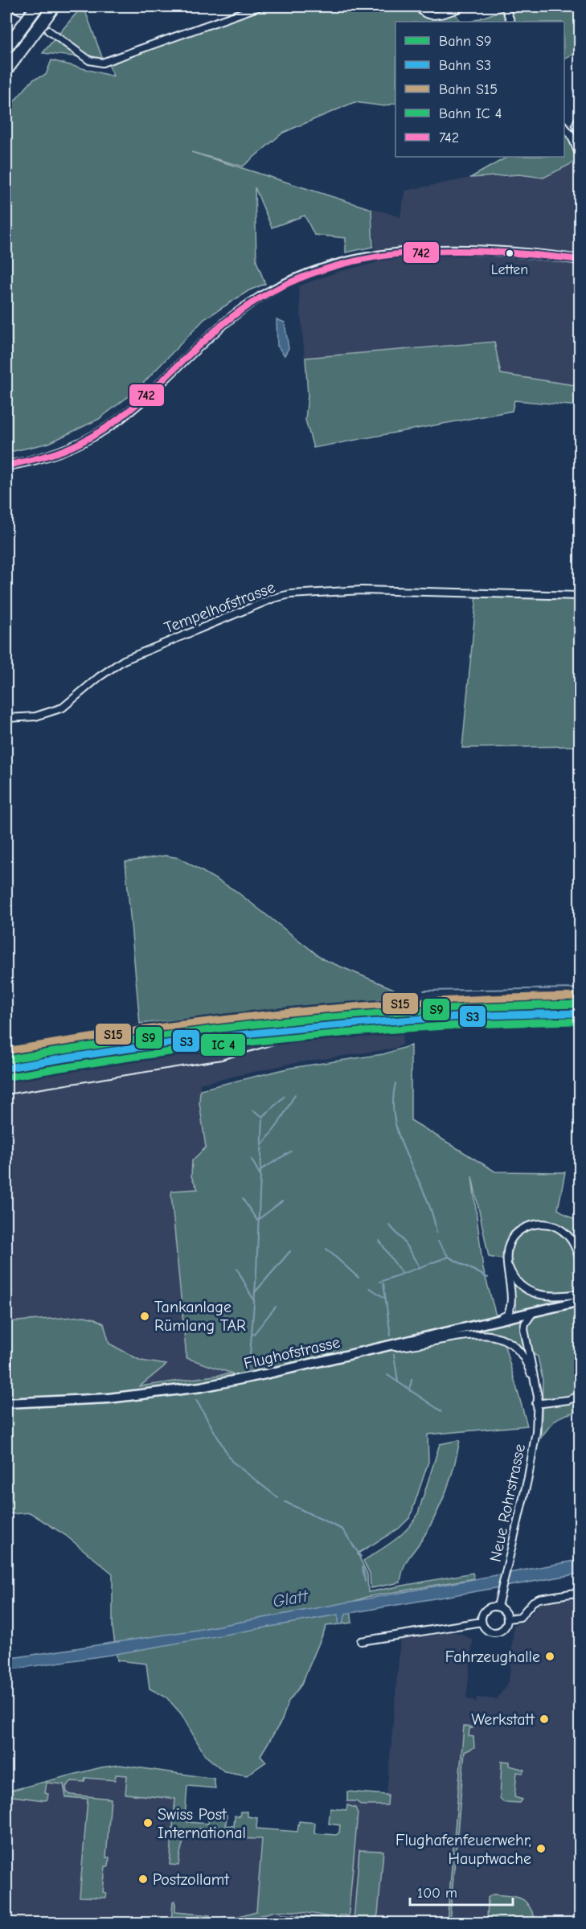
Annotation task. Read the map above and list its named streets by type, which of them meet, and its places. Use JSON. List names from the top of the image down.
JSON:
{
  "streets": {
    "main road": ["Flughofstrasse"],
    "street": ["Tempelhofstrasse", "Neue Rohrstrasse"]
  },
  "crossings": [
    ["Flughofstrasse", "Neue Rohrstrasse"]
  ],
  "water": ["Glatt"],
  "places": [
    "Letten",
    "Tankanlage Rümlang TAR",
    "Fahrzeughalle",
    "Werkstatt",
    "Swiss Post International",
    "Flughafenfeuerwehr, Hauptwache",
    "Postzollamt"
  ],
  "lines": [
    "transit line 742",
    "rail line S15",
    "rail line S9",
    "rail line S3"
  ],
  "legend": [
    "Bahn S9",
    "Bahn S3",
    "Bahn S15",
    "Bahn IC 4",
    "742"
  ],
  "scale_bar": "100 m"
}
